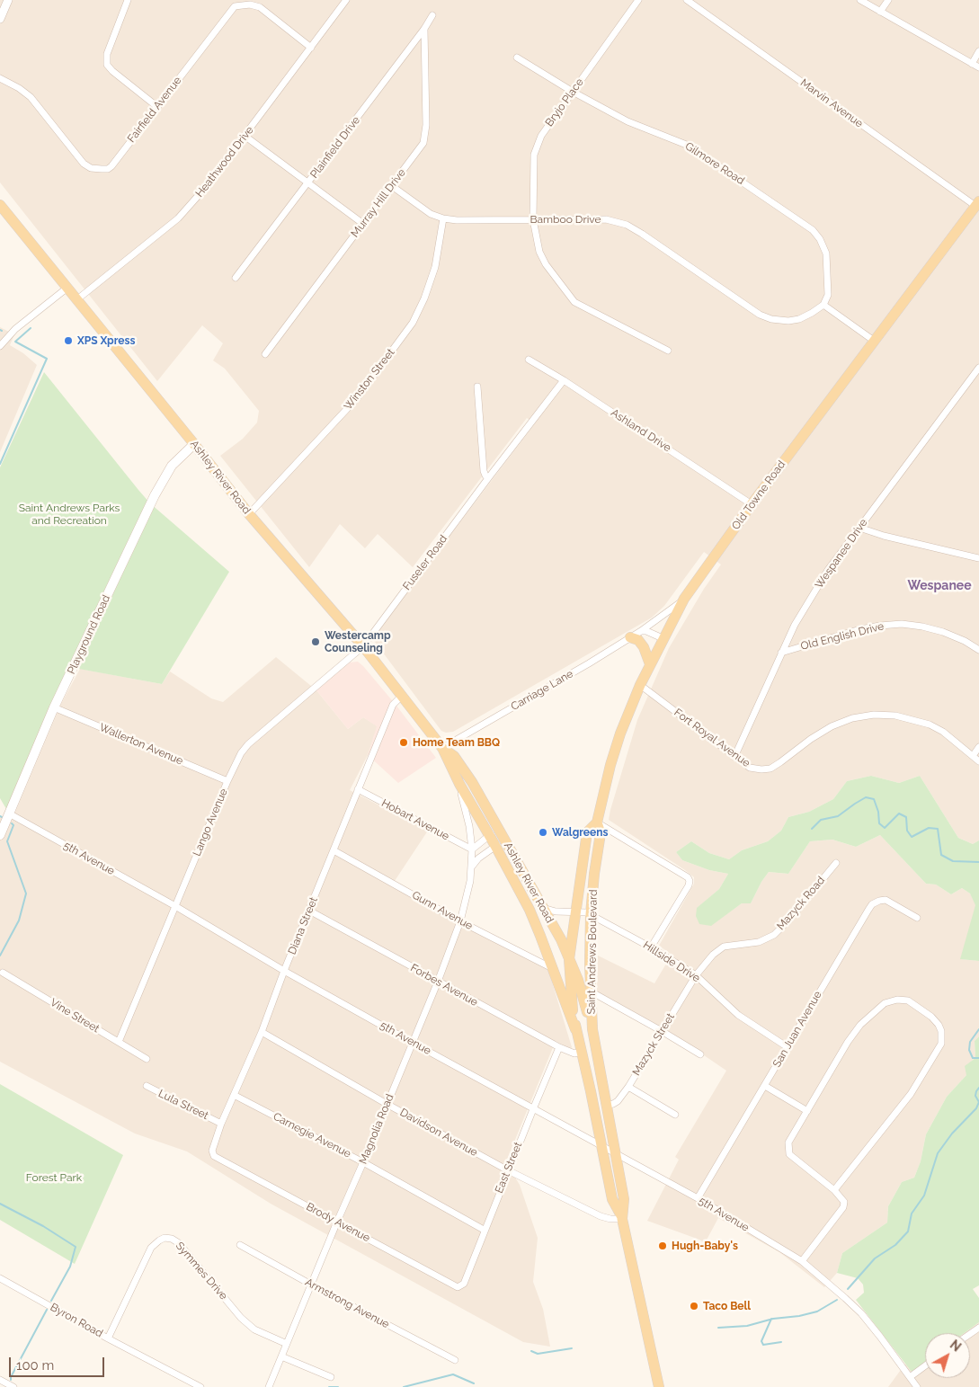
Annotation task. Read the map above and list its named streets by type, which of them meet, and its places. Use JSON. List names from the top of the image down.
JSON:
{
  "streets": {
    "main road": [
      "Ashley River Road",
      "Old Towne Road",
      "Playground Road",
      "Saint Andrews Boulevard"
    ],
    "street": [
      "Bryjo Place",
      "Marvin Avenue",
      "Fairfield Avenue",
      "Plainfield Drive",
      "Heathwood Drive",
      "Gilmore Road",
      "Murray Hill Drive",
      "Bamboo Drive",
      "Winston Street",
      "Ashland Drive",
      "Wespanee Drive",
      "Fuseler Road",
      "Old English Drive",
      "Carriage Lane",
      "Fort Royal Avenue",
      "Wallerton Avenue",
      "Hobart Avenue",
      "Lango Avenue",
      "5th Avenue",
      "Mazyck Road",
      "Gunn Avenue",
      "Diana Street",
      "Hillside Drive",
      "Forbes Avenue",
      "Vine Street",
      "San Juan Avenue",
      "Mazyck Street",
      "Lula Street",
      "Magnolia Road",
      "Davidson Avenue",
      "Carnegie Avenue",
      "East Street",
      "Brody Avenue",
      "Symmes Drive",
      "Armstrong Avenue",
      "Byron Road"
    ]
  },
  "crossings": [
    ["Bryjo Place", "Gilmore Road"],
    ["Bryjo Place", "Bamboo Drive"],
    ["Marvin Avenue", "Old Towne Road"],
    ["Fairfield Avenue", "Heathwood Drive"],
    ["Plainfield Drive", "Murray Hill Drive"],
    ["Heathwood Drive", "Ashley River Road"],
    ["Gilmore Road", "Bamboo Drive"],
    ["Murray Hill Drive", "Bamboo Drive"],
    ["Bamboo Drive", "Winston Street"],
    ["Winston Street", "Ashley River Road"],
    ["Ashland Drive", "Old Towne Road"],
    ["Ashland Drive", "Fuseler Road"],
    ["Ashley River Road", "Fuseler Road"],
    ["Ashley River Road", "Playground Road"],
    ["Ashley River Road", "Carriage Lane"],
    ["Ashley River Road", "Lango Avenue"],
    ["Ashley River Road", "Gunn Avenue"],
    ["Ashley River Road", "Diana Street"],
    ["Ashley River Road", "Saint Andrews Boulevard"],
    ["Ashley River Road", "Hillside Drive"],
    ["Ashley River Road", "Magnolia Road"],
    ["Old Towne Road", "Carriage Lane"],
    ["Old Towne Road", "Fort Royal Avenue"],
    ["Old Towne Road", "Saint Andrews Boulevard"],
    ["Wespanee Drive", "Old English Drive"],
    ["Wespanee Drive", "Fort Royal Avenue"],
    ["Fuseler Road", "Lango Avenue"],
    ["Playground Road", "Wallerton Avenue"],
    ["Playground Road", "5th Avenue"],
    ["Carriage Lane", "Magnolia Road"],
    ["Wallerton Avenue", "Lango Avenue"],
    ["Hobart Avenue", "Diana Street"],
    ["Hobart Avenue", "Magnolia Road"],
    ["Lango Avenue", "5th Avenue"],
    ["Lango Avenue", "Vine Street"],
    ["5th Avenue", "Diana Street"],
    ["5th Avenue", "Saint Andrews Boulevard"],
    ["5th Avenue", "San Juan Avenue"],
    ["5th Avenue", "Magnolia Road"],
    ["5th Avenue", "East Street"],
    ["Mazyck Road", "Hillside Drive"],
    ["Mazyck Road", "Mazyck Street"],
    ["Gunn Avenue", "Diana Street"],
    ["Gunn Avenue", "Magnolia Road"],
    ["Diana Street", "Forbes Avenue"],
    ["Diana Street", "Lula Street"],
    ["Diana Street", "Davidson Avenue"],
    ["Diana Street", "Carnegie Avenue"],
    ["Diana Street", "Brody Avenue"],
    ["Saint Andrews Boulevard", "Hillside Drive"],
    ["Saint Andrews Boulevard", "Forbes Avenue"],
    ["Saint Andrews Boulevard", "Mazyck Street"],
    ["Saint Andrews Boulevard", "Davidson Avenue"],
    ["Hillside Drive", "San Juan Avenue"],
    ["Hillside Drive", "Mazyck Street"],
    ["Forbes Avenue", "Magnolia Road"],
    ["Forbes Avenue", "East Street"],
    ["Magnolia Road", "Davidson Avenue"],
    ["Magnolia Road", "Carnegie Avenue"],
    ["Magnolia Road", "Brody Avenue"],
    ["Magnolia Road", "Symmes Drive"],
    ["Magnolia Road", "Armstrong Avenue"],
    ["Davidson Avenue", "East Street"],
    ["Carnegie Avenue", "East Street"],
    ["East Street", "Brody Avenue"],
    ["Symmes Drive", "Byron Road"]
  ],
  "districts": ["Wespanee"],
  "parks": ["Saint Andrews Parks and Recreation", "Forest Park"],
  "places": [
    "XPS Xpress",
    "Westercamp Counseling",
    "Home Team BBQ",
    "Walgreens",
    "Hugh-Baby's",
    "Taco Bell"
  ],
  "scale_bar": "100 m",
  "north": "top right"
}
